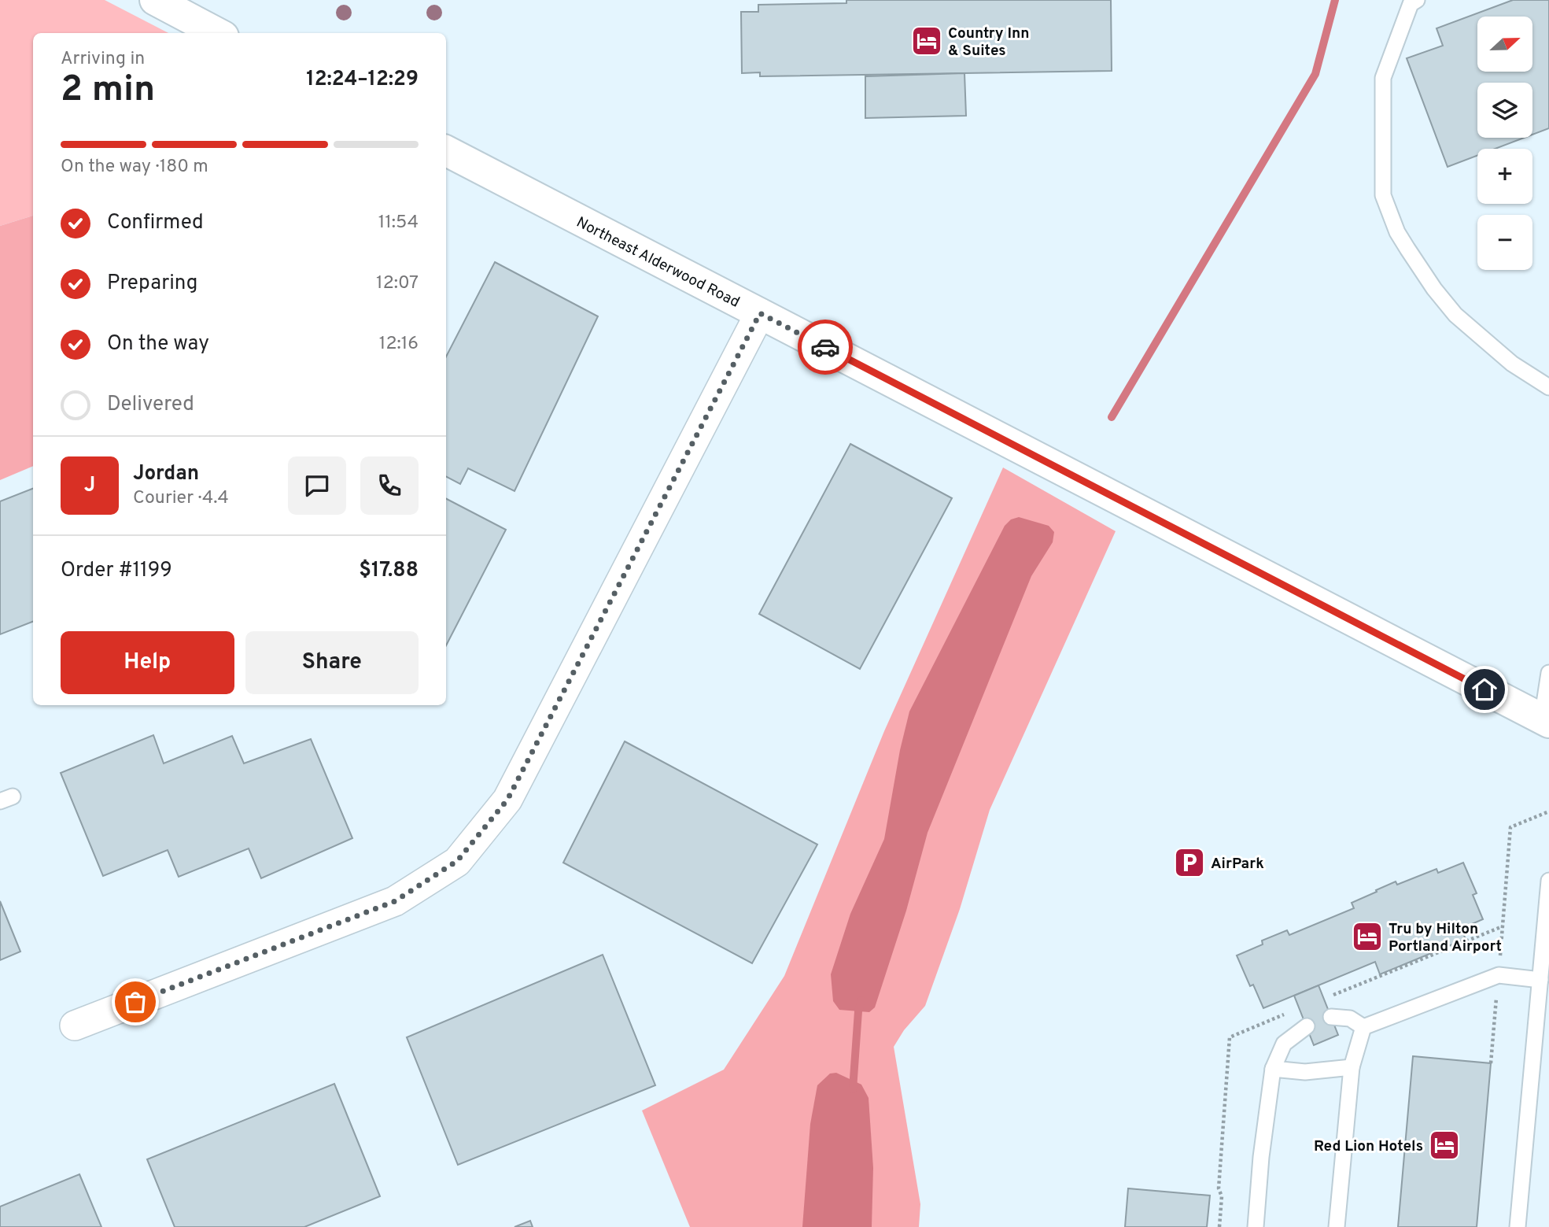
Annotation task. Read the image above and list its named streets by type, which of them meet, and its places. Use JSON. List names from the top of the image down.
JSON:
{
  "streets": {
    "main road": ["Northeast Alderwood Road"]
  },
  "places": {
    "hotel": ["Country Inn & Suites", "Tru by Hilton Portland Airport", "Red Lion Hotels"],
    "parking": ["AirPark"]
  },
  "north": "right",
  "page": {
    "map_buttons": ["+", "−"],
    "heading": ["2 min", "Arriving in", "12:24–12:29"],
    "panel": [
      "Jordan",
      "Courier · 4.4",
      "Order #1199",
      "$17.88"
    ],
    "bar": "On the way · 180 m",
    "list": [
      ["Confirmed", "11:54"],
      ["Preparing", "12:07"],
      ["On the way", "12:16"],
      "Delivered"
    ],
    "round": "J",
    "buttons": ["Help", "Share"]
  }
}
